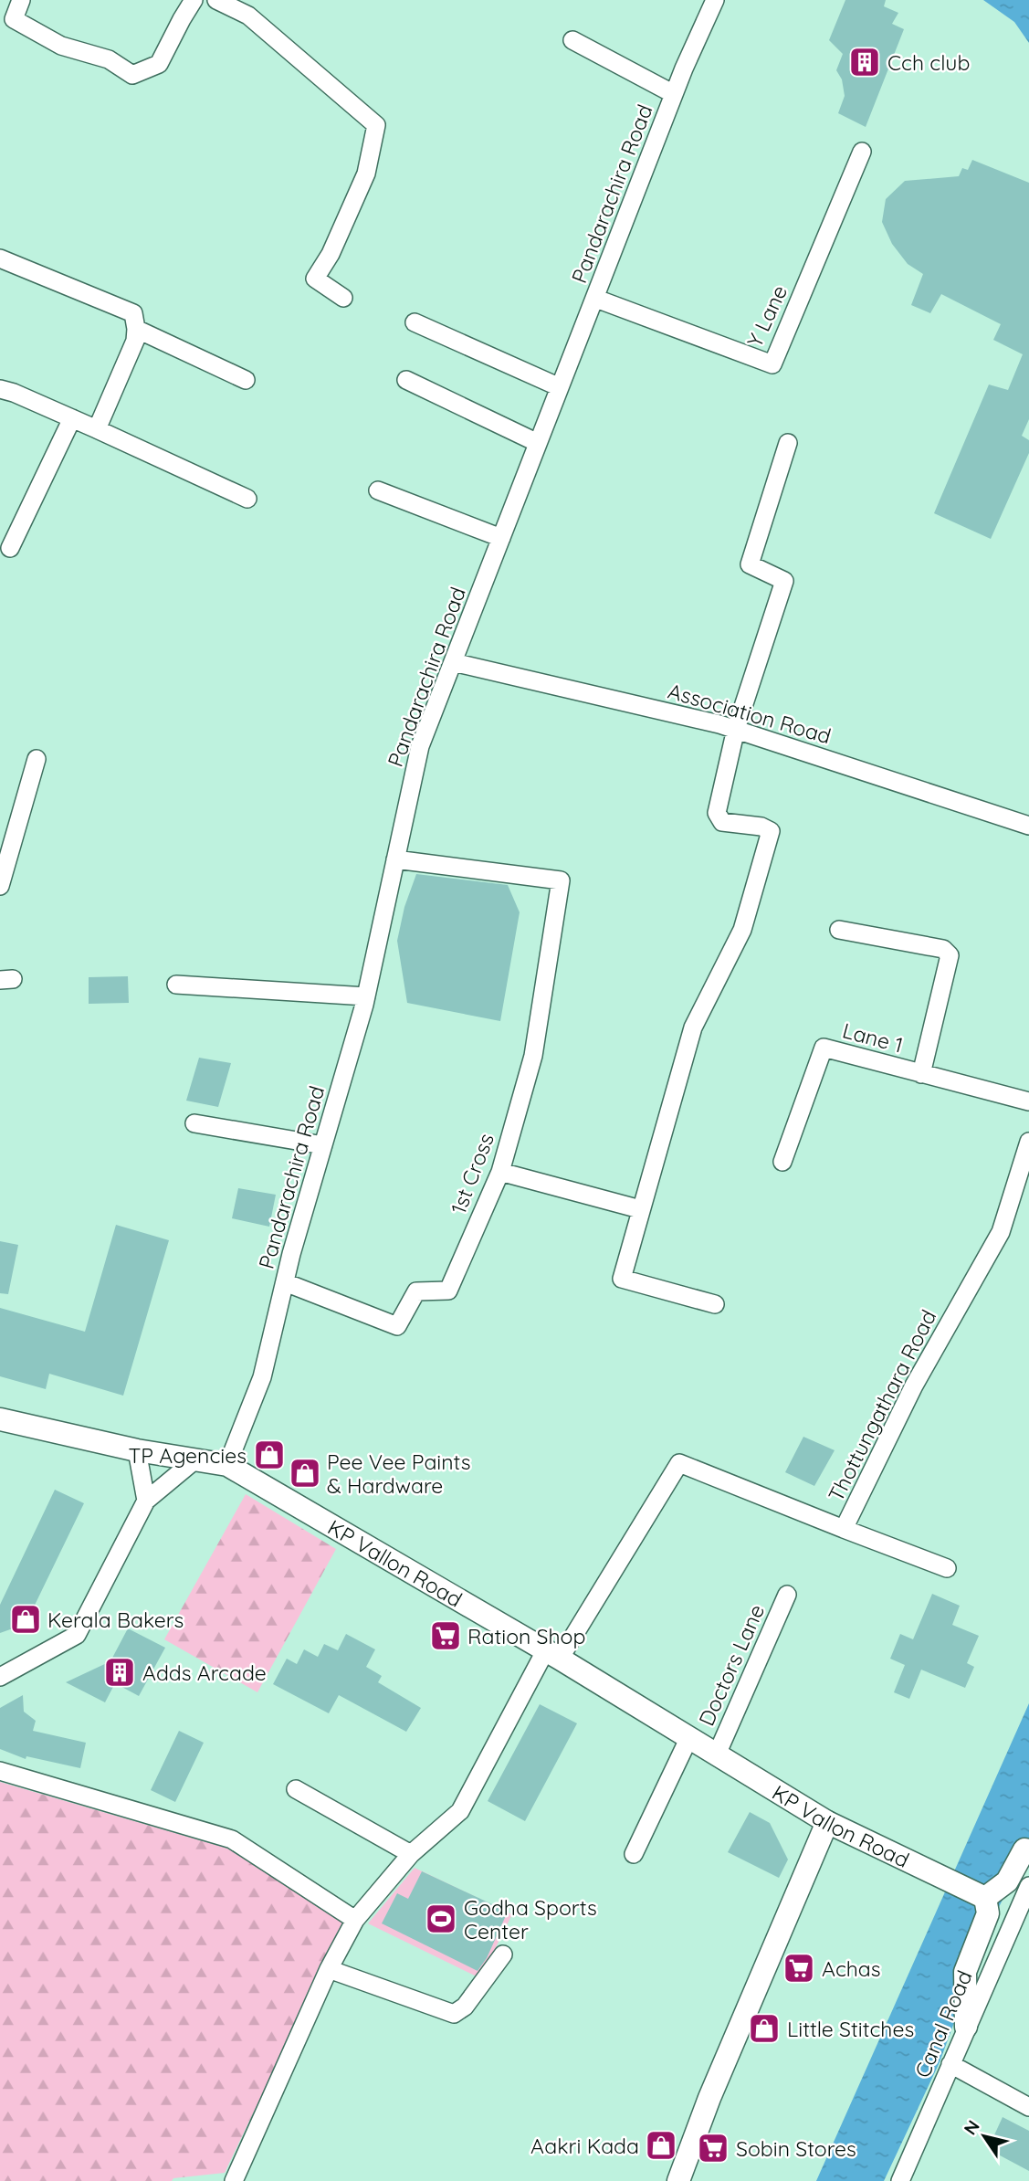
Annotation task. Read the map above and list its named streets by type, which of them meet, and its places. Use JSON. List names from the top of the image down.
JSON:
{
  "streets": {
    "street": [
      "Pandarachira Road",
      "Y Lane",
      "Association Road",
      "Lane 1",
      "1st Cross",
      "Thottungathara Road",
      "KP Vallon Road",
      "Doctors Lane",
      "Canal Road"
    ]
  },
  "crossings": [
    ["Pandarachira Road", "Y Lane"],
    ["Pandarachira Road", "Association Road"],
    ["Pandarachira Road", "1st Cross"],
    ["Pandarachira Road", "KP Vallon Road"],
    ["Thottungathara Road", "KP Vallon Road"],
    ["KP Vallon Road", "Doctors Lane"]
  ],
  "places": {
    "building": ["Cch club", "Adds Arcade"],
    "shop": [
      "TP Agencies",
      "Pee Vee Paints & Hardware",
      "Kerala Bakers",
      "Little Stitches",
      "Aakri Kada"
    ],
    "supermarket": ["Ration Shop", "Achas", "Sobin Stores"],
    "sports": ["Godha Sports Center"]
  },
  "north": "top left"
}
